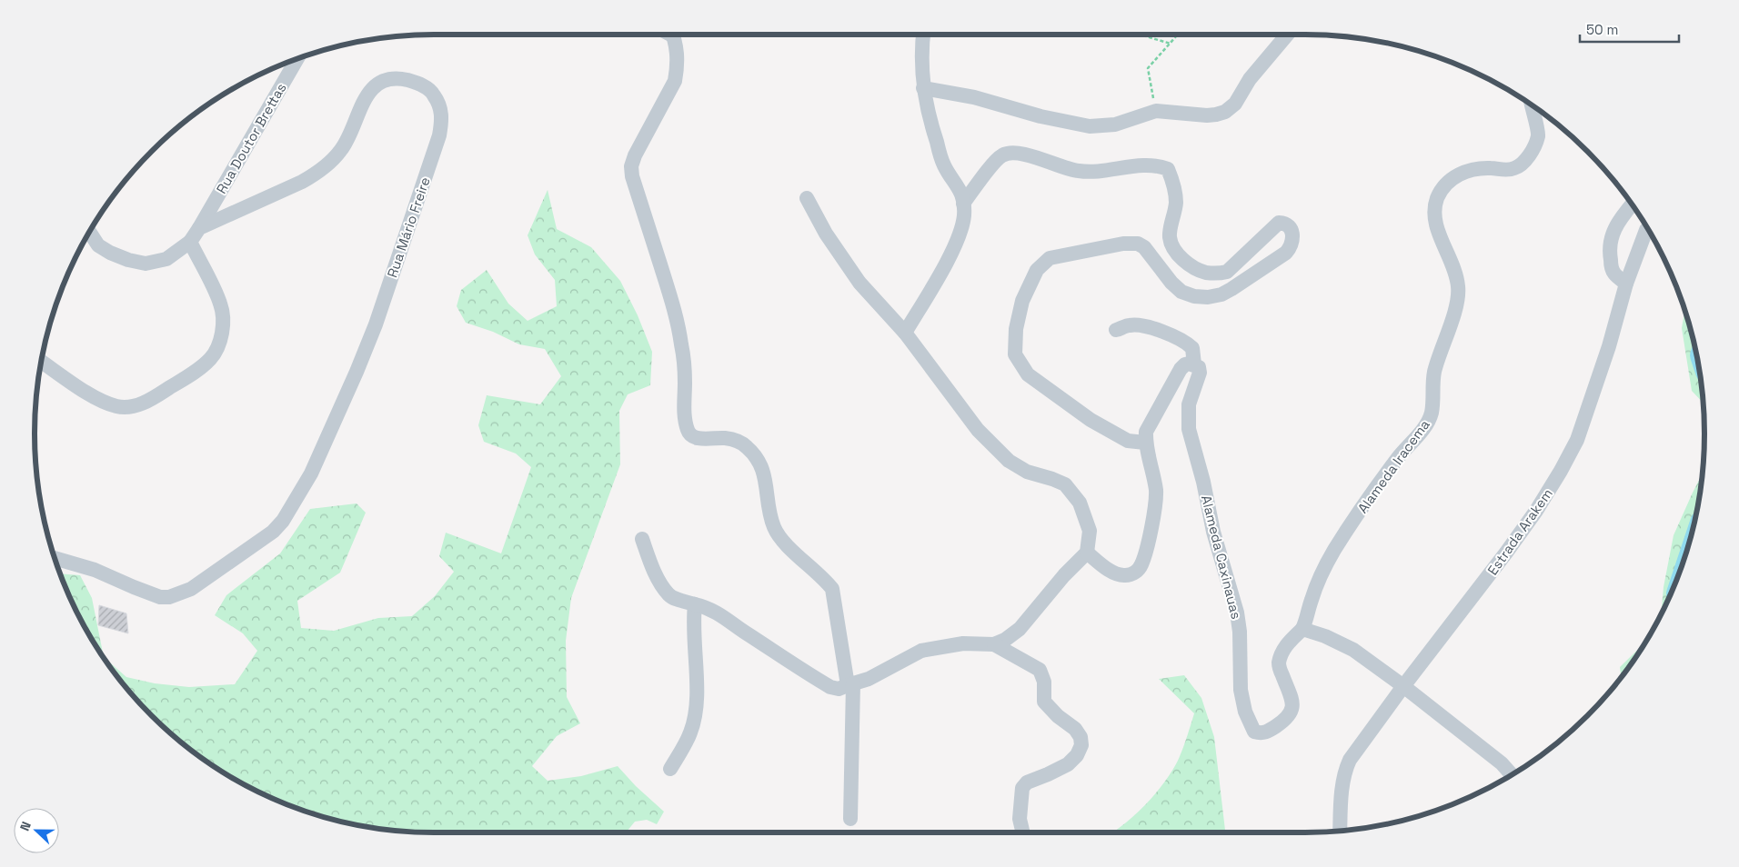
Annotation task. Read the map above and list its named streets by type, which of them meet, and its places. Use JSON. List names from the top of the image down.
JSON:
{
  "streets": {
    "street": [
      "Rua Doutor Brettas",
      "Rua Mário Freire",
      "Alameda Iracema",
      "Estrada Arakem",
      "Alameda Caxinauas"
    ]
  },
  "crossings": [
    ["Rua Doutor Brettas", "Rua Mário Freire"],
    ["Alameda Iracema", "Alameda Caxinauas"]
  ],
  "scale_bar": "50 m",
  "north": "left"
}
